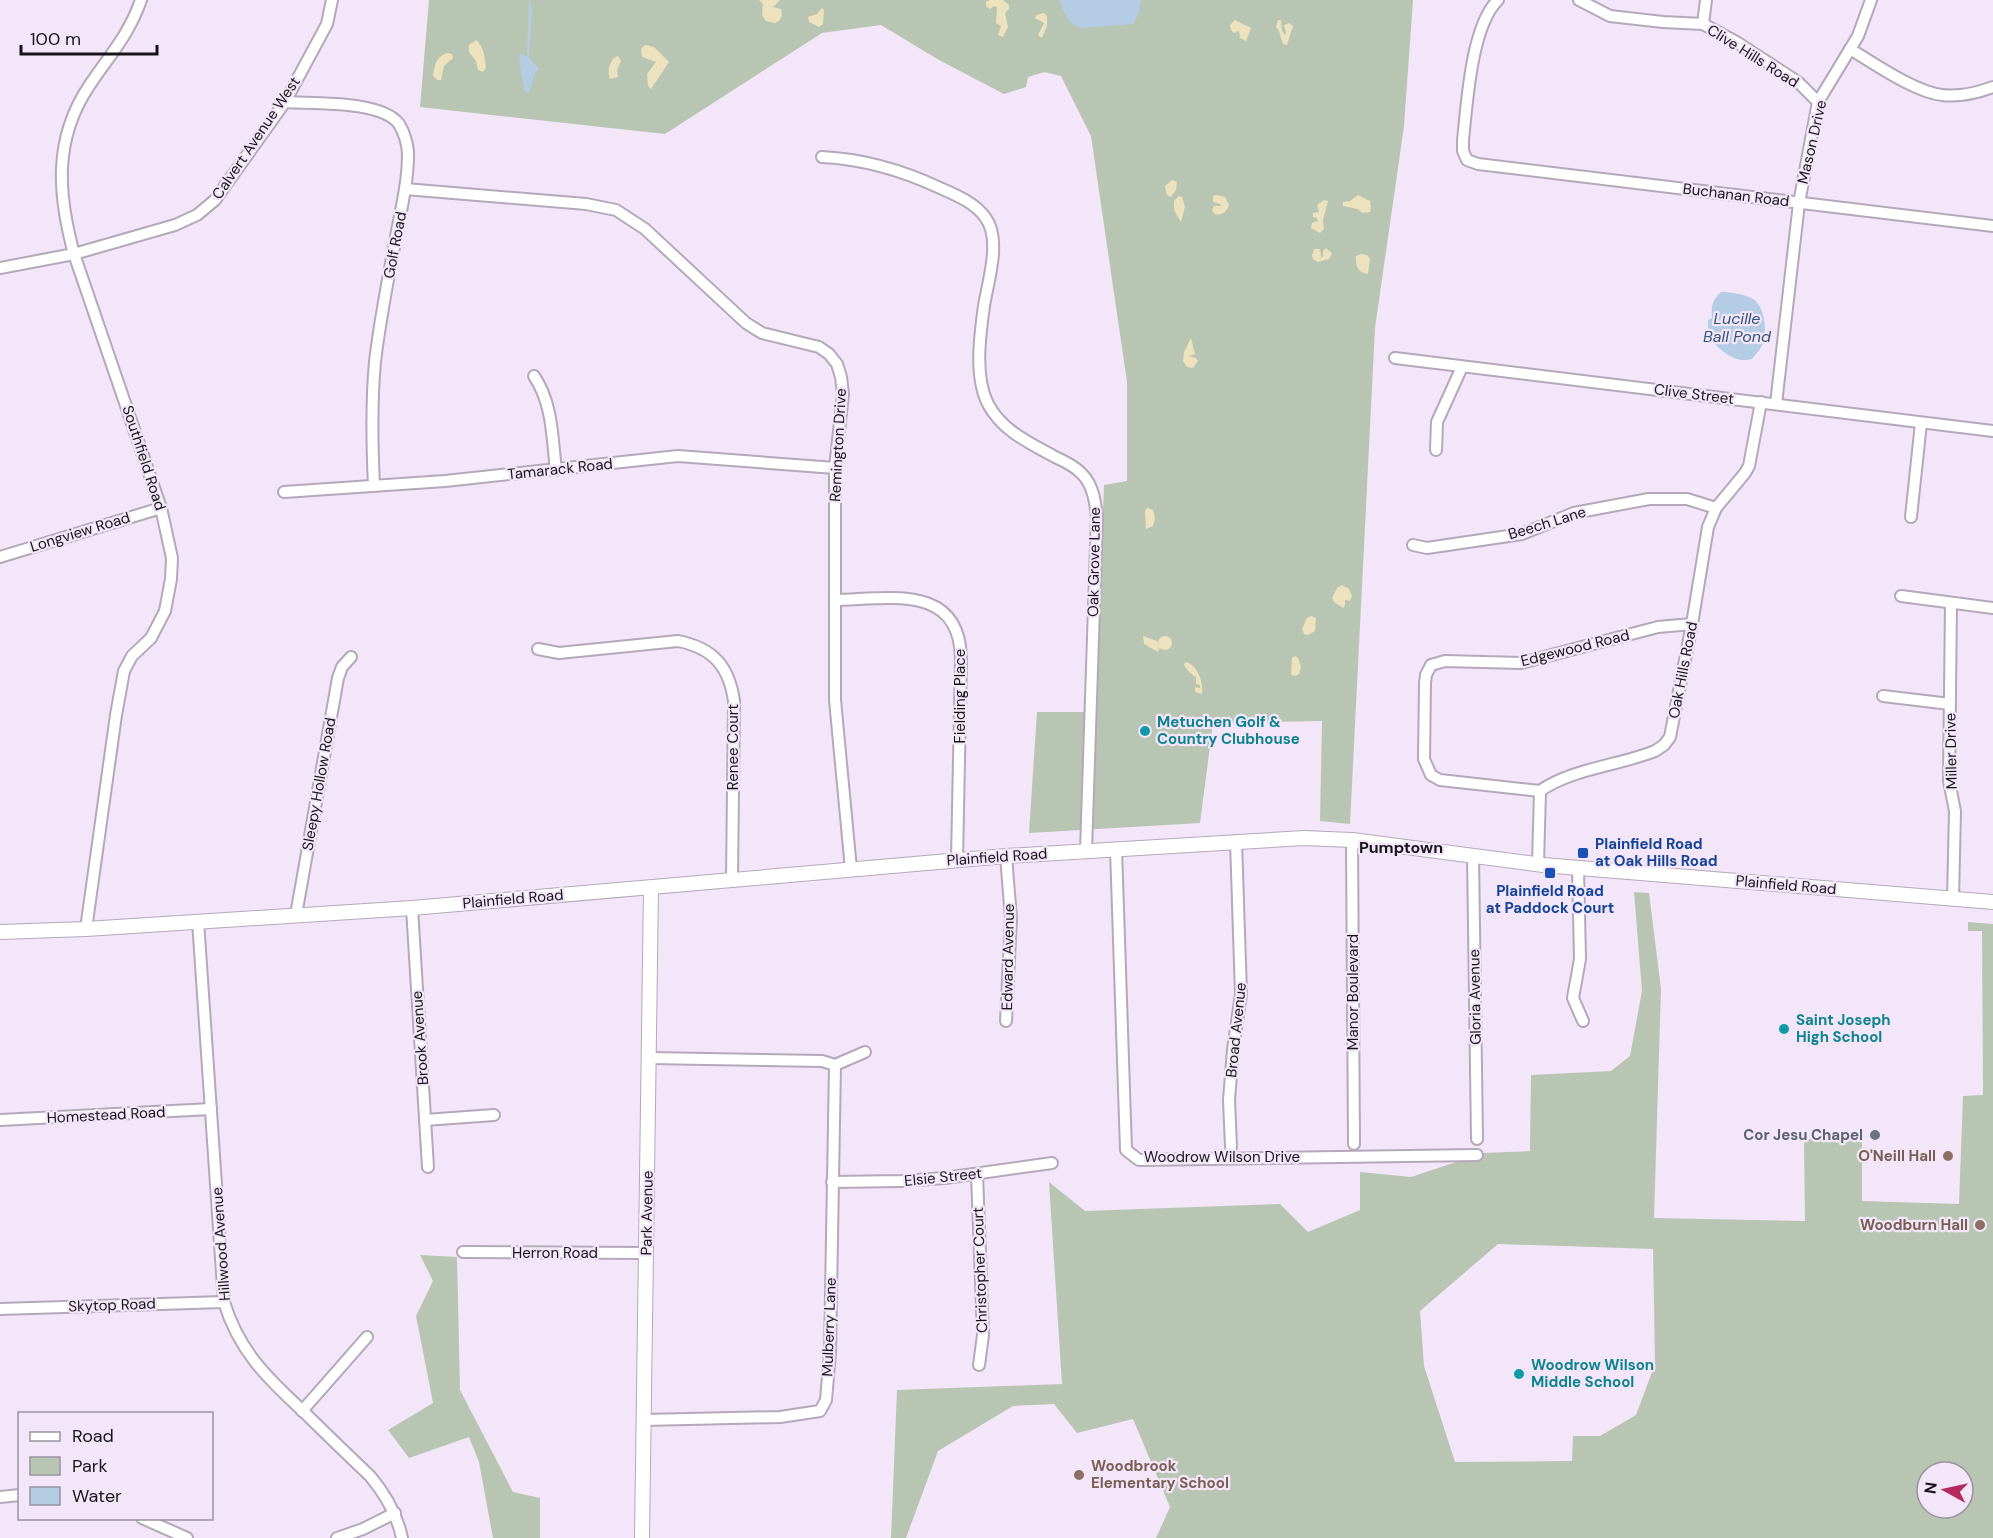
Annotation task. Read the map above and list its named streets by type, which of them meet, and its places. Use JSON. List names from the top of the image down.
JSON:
{
  "streets": {
    "street": [
      "Clive Hills Road",
      "Calvert Avenue West",
      "Mason Drive",
      "Buchanan Road",
      "Golf Road",
      "Clive Street",
      "Remington Drive",
      "Southfield Road",
      "Tamarack Road",
      "Beech Lane",
      "Longview Road",
      "Oak Grove Lane",
      "Edgewood Road",
      "Oak Hills Road",
      "Fielding Place",
      "Renee Court",
      "Miller Drive",
      "Sleepy Hollow Road",
      "Plainfield Road",
      "Edward Avenue",
      "Manor Boulevard",
      "Gloria Avenue",
      "Broad Avenue",
      "Brook Avenue",
      "Homestead Road",
      "Woodrow Wilson Drive",
      "Elsie Street",
      "Park Avenue",
      "Hillwood Avenue",
      "Herron Road",
      "Christopher Court",
      "Skytop Road",
      "Mulberry Lane"
    ]
  },
  "crossings": [
    ["Clive Hills Road", "Mason Drive"],
    ["Calvert Avenue West", "Golf Road"],
    ["Calvert Avenue West", "Southfield Road"],
    ["Mason Drive", "Buchanan Road"],
    ["Mason Drive", "Clive Street"],
    ["Golf Road", "Remington Drive"],
    ["Golf Road", "Tamarack Road"],
    ["Clive Street", "Oak Hills Road"],
    ["Remington Drive", "Tamarack Road"],
    ["Remington Drive", "Fielding Place"],
    ["Remington Drive", "Plainfield Road"],
    ["Southfield Road", "Longview Road"],
    ["Southfield Road", "Plainfield Road"],
    ["Beech Lane", "Oak Hills Road"],
    ["Oak Grove Lane", "Plainfield Road"],
    ["Edgewood Road", "Oak Hills Road"],
    ["Fielding Place", "Plainfield Road"],
    ["Renee Court", "Plainfield Road"],
    ["Miller Drive", "Plainfield Road"],
    ["Sleepy Hollow Road", "Plainfield Road"],
    ["Plainfield Road", "Edward Avenue"],
    ["Plainfield Road", "Manor Boulevard"],
    ["Plainfield Road", "Gloria Avenue"],
    ["Plainfield Road", "Broad Avenue"],
    ["Plainfield Road", "Brook Avenue"],
    ["Plainfield Road", "Woodrow Wilson Drive"],
    ["Plainfield Road", "Park Avenue"],
    ["Plainfield Road", "Hillwood Avenue"],
    ["Homestead Road", "Hillwood Avenue"],
    ["Elsie Street", "Christopher Court"],
    ["Elsie Street", "Mulberry Lane"],
    ["Park Avenue", "Herron Road"],
    ["Park Avenue", "Mulberry Lane"],
    ["Hillwood Avenue", "Skytop Road"]
  ],
  "districts": ["Pumptown"],
  "water": ["Lucille Ball Pond"],
  "places": {
    "other": [
      "Metuchen Golf & Country Clubhouse",
      "Saint Joseph High School",
      "Cor Jesu Chapel",
      "O'Neill Hall",
      "Woodburn Hall",
      "Woodrow Wilson Middle School",
      "Woodbrook Elementary School"
    ],
    "transit": ["Plainfield Road at Oak Hills Road", "Plainfield Road at Paddock Court"]
  },
  "legend": ["Road", "Park", "Water"],
  "scale_bar": "100 m",
  "north": "left"
}
